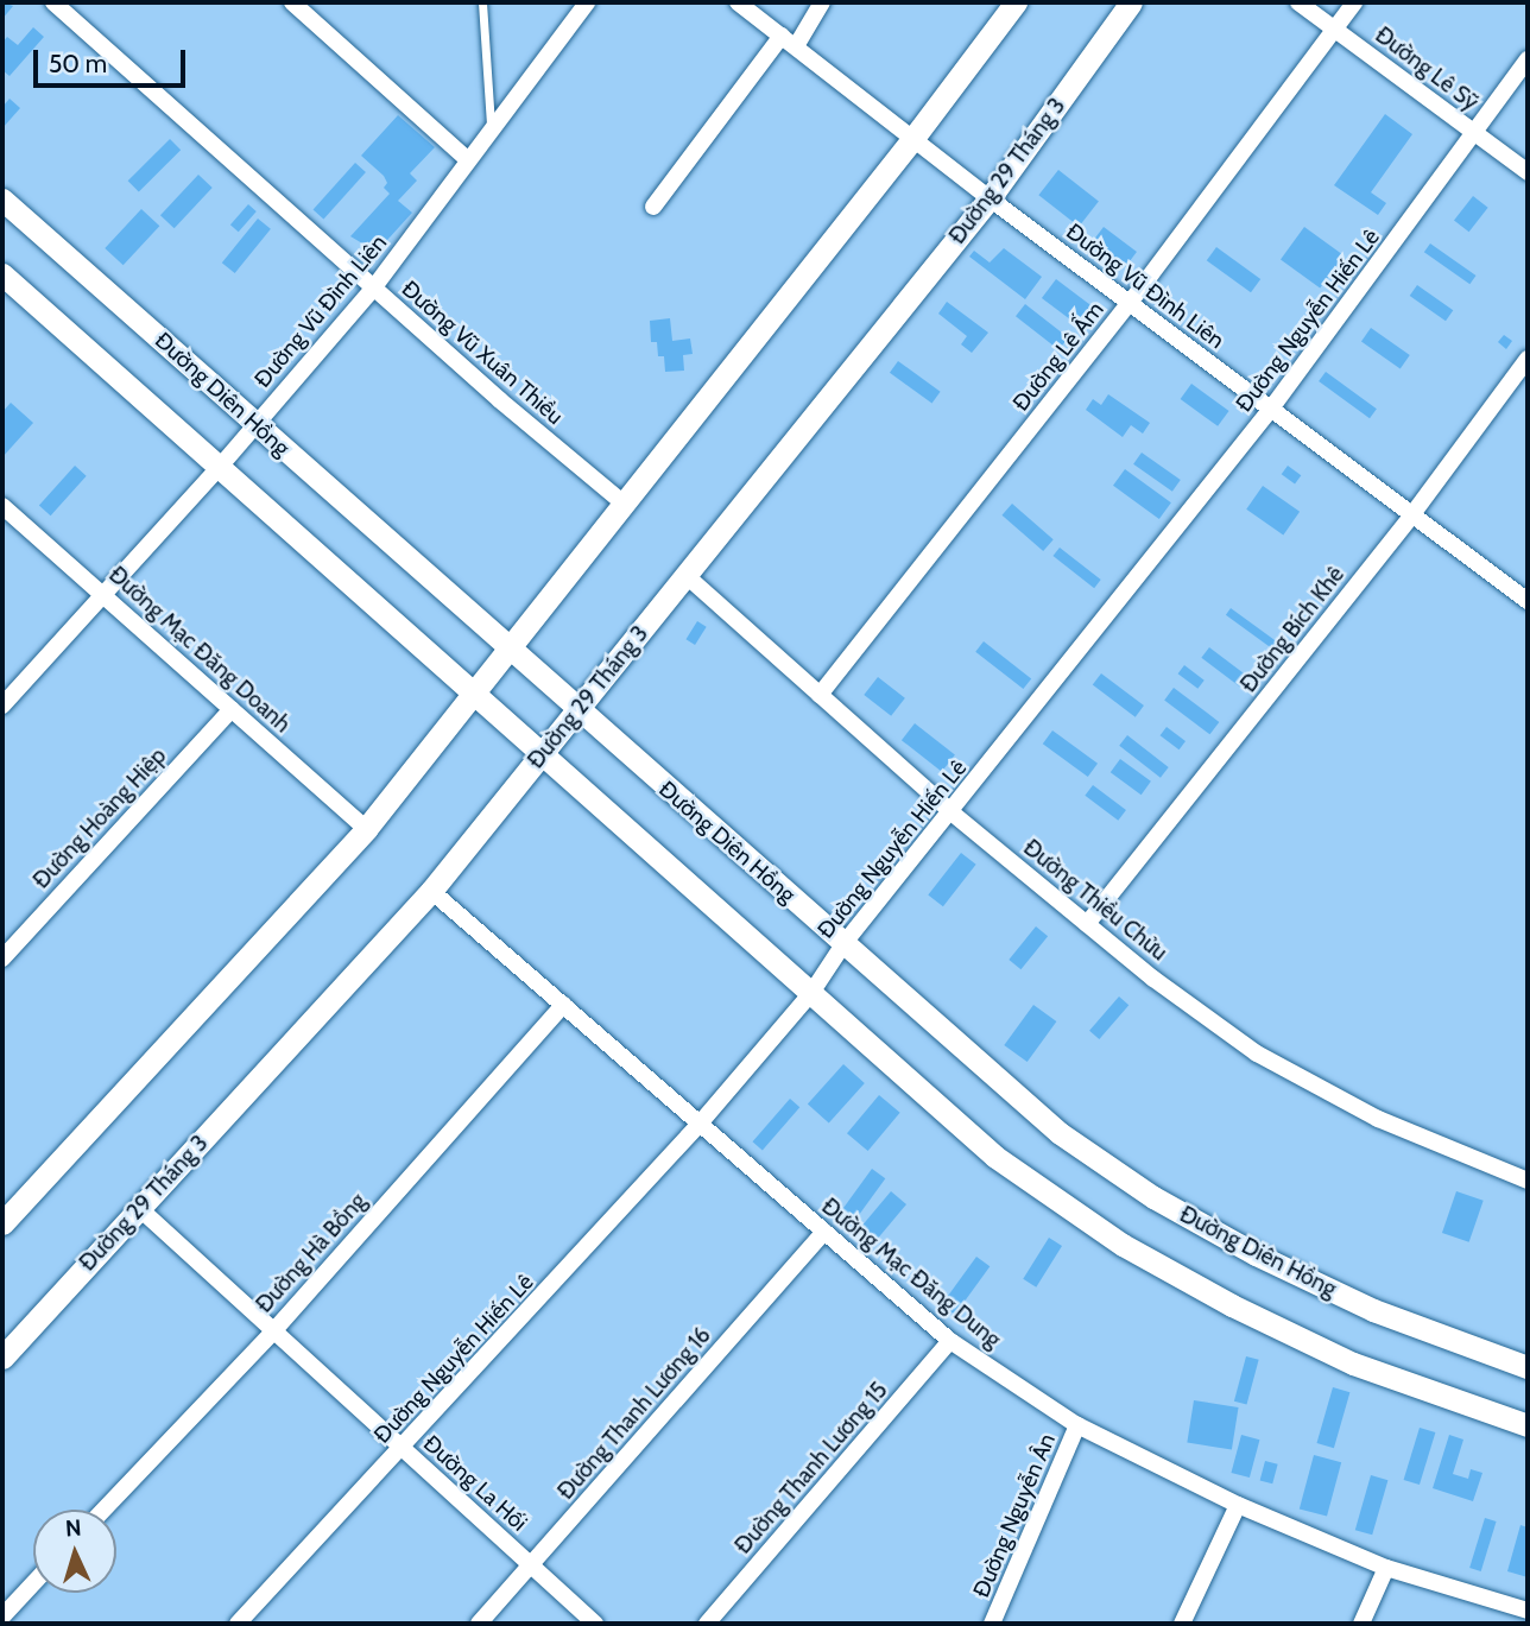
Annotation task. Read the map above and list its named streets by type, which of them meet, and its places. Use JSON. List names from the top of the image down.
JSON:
{
  "streets": {
    "street": [
      "Đường Lê Sỹ",
      "Đường 29 Tháng 3",
      "Đường Vũ Đình Liên",
      "Đường Nguyễn Hiến Lê",
      "Đường Vũ Xuân Thiều",
      "Đường Lê Ấm",
      "Đường Diên Hồng",
      "Đường Bích Khê",
      "Đường Mạc Đăng Doanh",
      "Đường Hoàng Hiệp",
      "Đường Thiều Chửu",
      "Đường Hà Bồng",
      "Đường Mạc Đăng Dung",
      "Đường Thanh Lương 16",
      "Đường Thanh Lương 15",
      "Đường La Hối",
      "Đường Nguyễn Ân"
    ]
  },
  "crossings": [
    ["Đường Lê Sỹ", "Đường Nguyễn Hiến Lê"],
    ["Đường Lê Sỹ", "Đường Lê Ấm"],
    ["Đường 29 Tháng 3", "Đường Vũ Đình Liên"],
    ["Đường 29 Tháng 3", "Đường Diên Hồng"],
    ["Đường 29 Tháng 3", "Đường Thiều Chửu"],
    ["Đường 29 Tháng 3", "Đường Mạc Đăng Dung"],
    ["Đường 29 Tháng 3", "Đường La Hối"],
    ["Đường Vũ Đình Liên", "Đường Nguyễn Hiến Lê"],
    ["Đường Vũ Đình Liên", "Đường Vũ Xuân Thiều"],
    ["Đường Vũ Đình Liên", "Đường Lê Ấm"],
    ["Đường Vũ Đình Liên", "Đường Diên Hồng"],
    ["Đường Vũ Đình Liên", "Đường Bích Khê"],
    ["Đường Vũ Đình Liên", "Đường Mạc Đăng Doanh"],
    ["Đường Nguyễn Hiến Lê", "Đường Diên Hồng"],
    ["Đường Nguyễn Hiến Lê", "Đường Thiều Chửu"],
    ["Đường Nguyễn Hiến Lê", "Đường Mạc Đăng Dung"],
    ["Đường Nguyễn Hiến Lê", "Đường La Hối"],
    ["Đường Lê Ấm", "Đường Thiều Chửu"],
    ["Đường Bích Khê", "Đường Thiều Chửu"],
    ["Đường Mạc Đăng Doanh", "Đường Hoàng Hiệp"],
    ["Đường Hà Bồng", "Đường Mạc Đăng Dung"],
    ["Đường Hà Bồng", "Đường La Hối"],
    ["Đường Mạc Đăng Dung", "Đường Thanh Lương 16"],
    ["Đường Mạc Đăng Dung", "Đường Thanh Lương 15"],
    ["Đường Mạc Đăng Dung", "Đường Nguyễn Ân"],
    ["Đường Thanh Lương 16", "Đường La Hối"]
  ],
  "scale_bar": "50 m",
  "north": "top"
}
